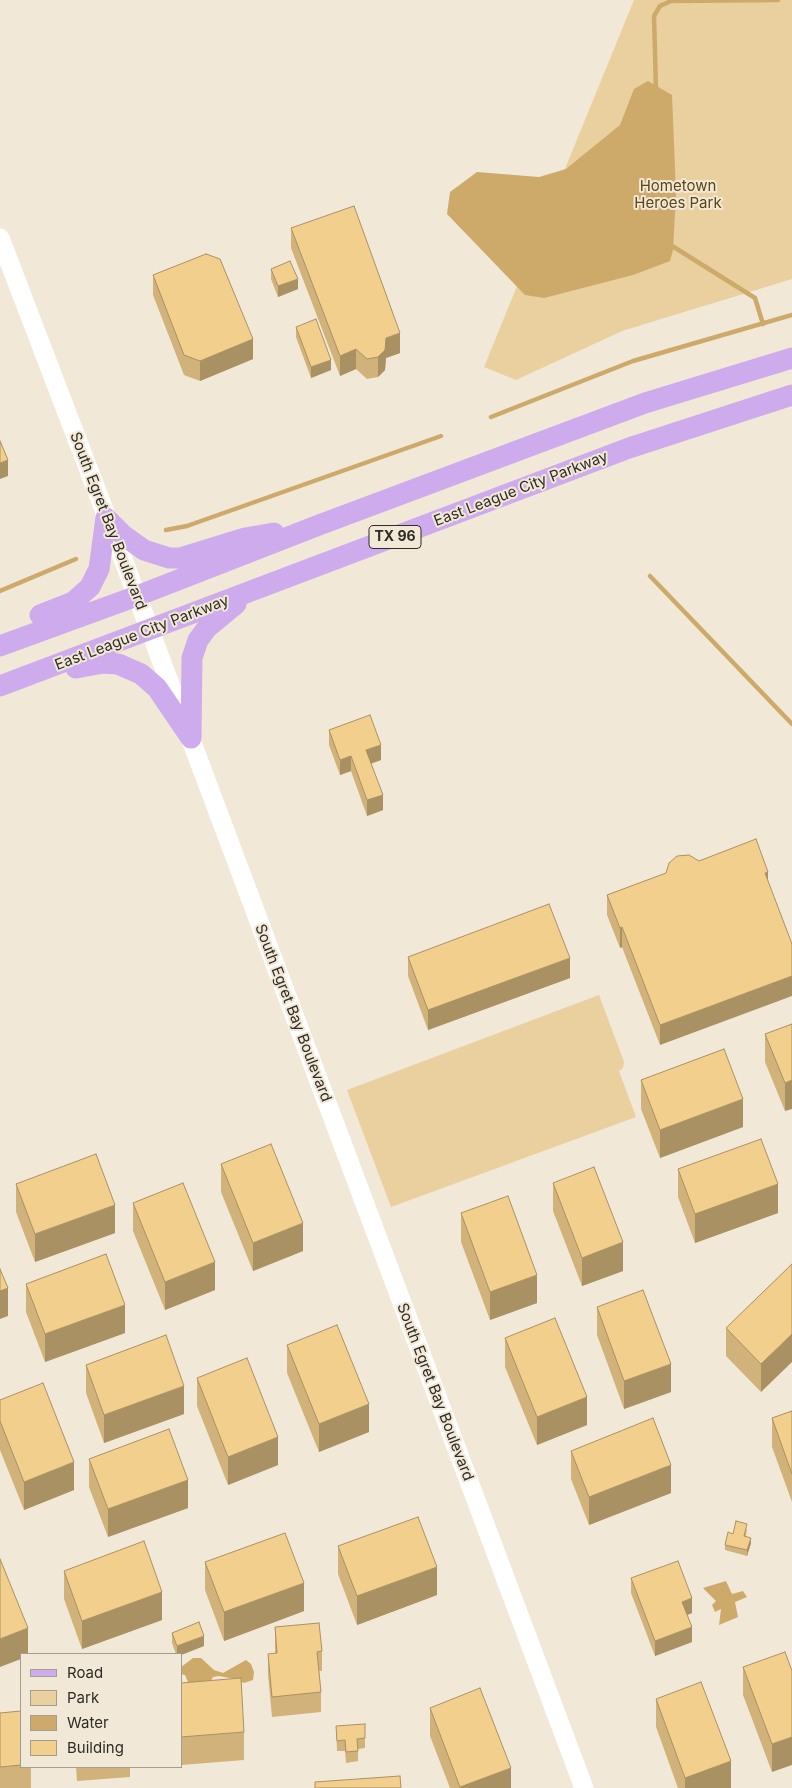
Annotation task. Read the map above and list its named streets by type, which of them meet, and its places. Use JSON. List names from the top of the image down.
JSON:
{
  "streets": {
    "main road": ["East League City Parkway", "South Egret Bay Boulevard", "TX 96"]
  },
  "crossings": [
    ["East League City Parkway", "South Egret Bay Boulevard"],
    ["South Egret Bay Boulevard", "TX 96"]
  ],
  "parks": ["Hometown Heroes Park"],
  "legend": [
    "Road",
    "Park",
    "Water",
    "Building"
  ]
}
